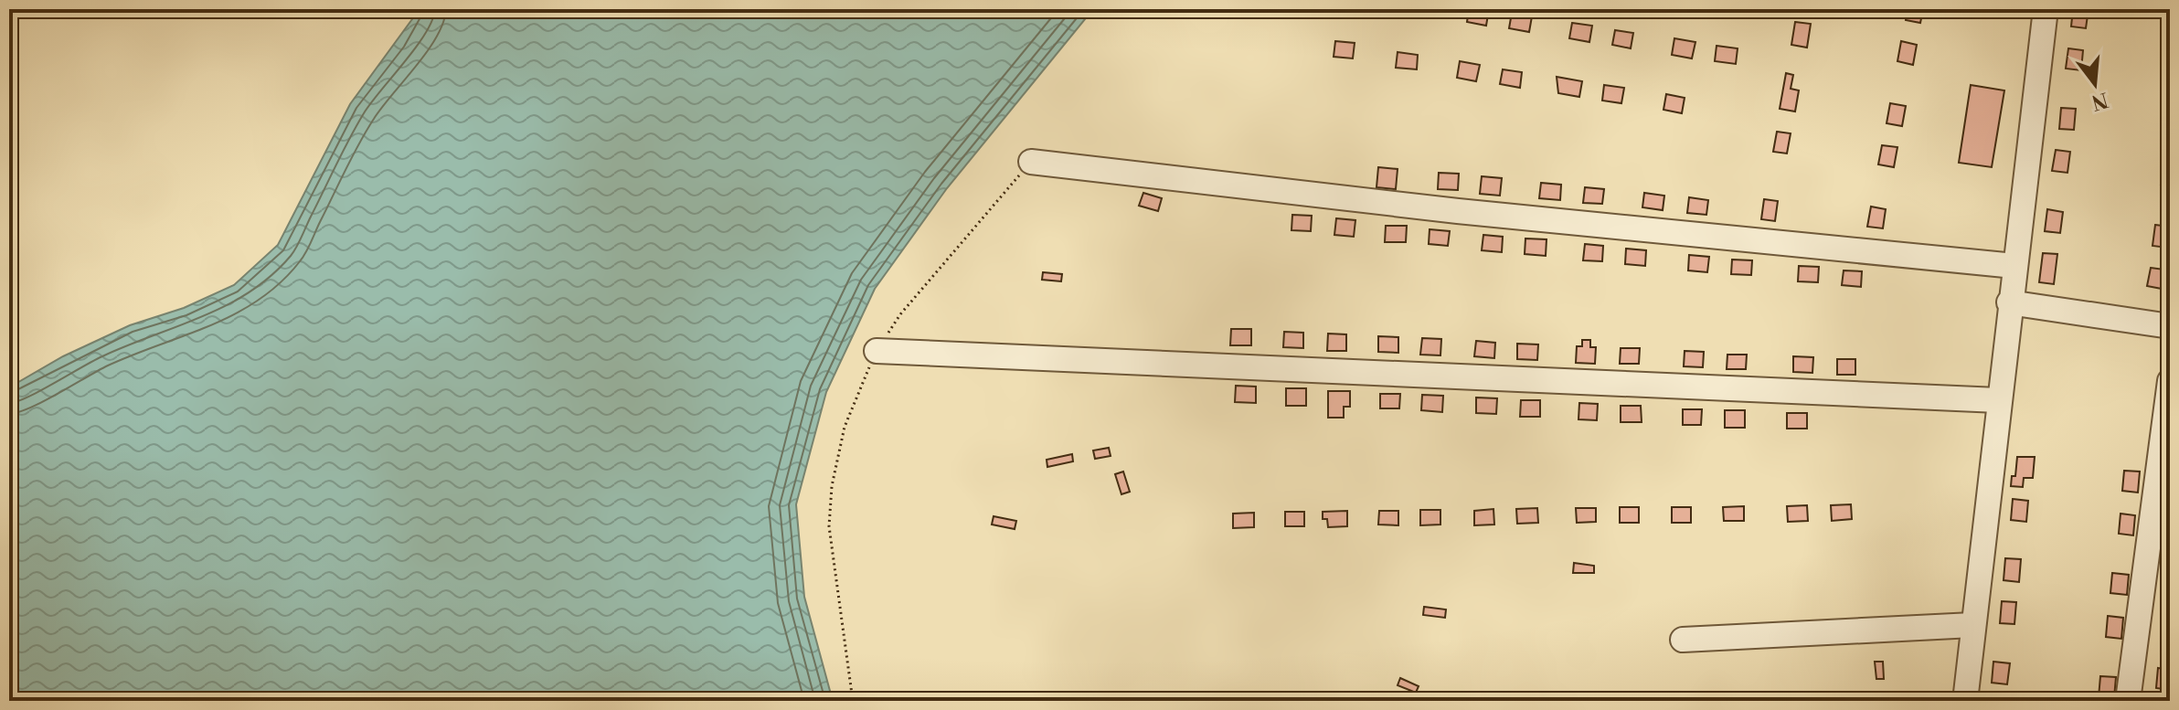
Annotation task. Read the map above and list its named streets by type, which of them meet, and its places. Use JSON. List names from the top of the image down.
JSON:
{
  "north": "bottom"
}
